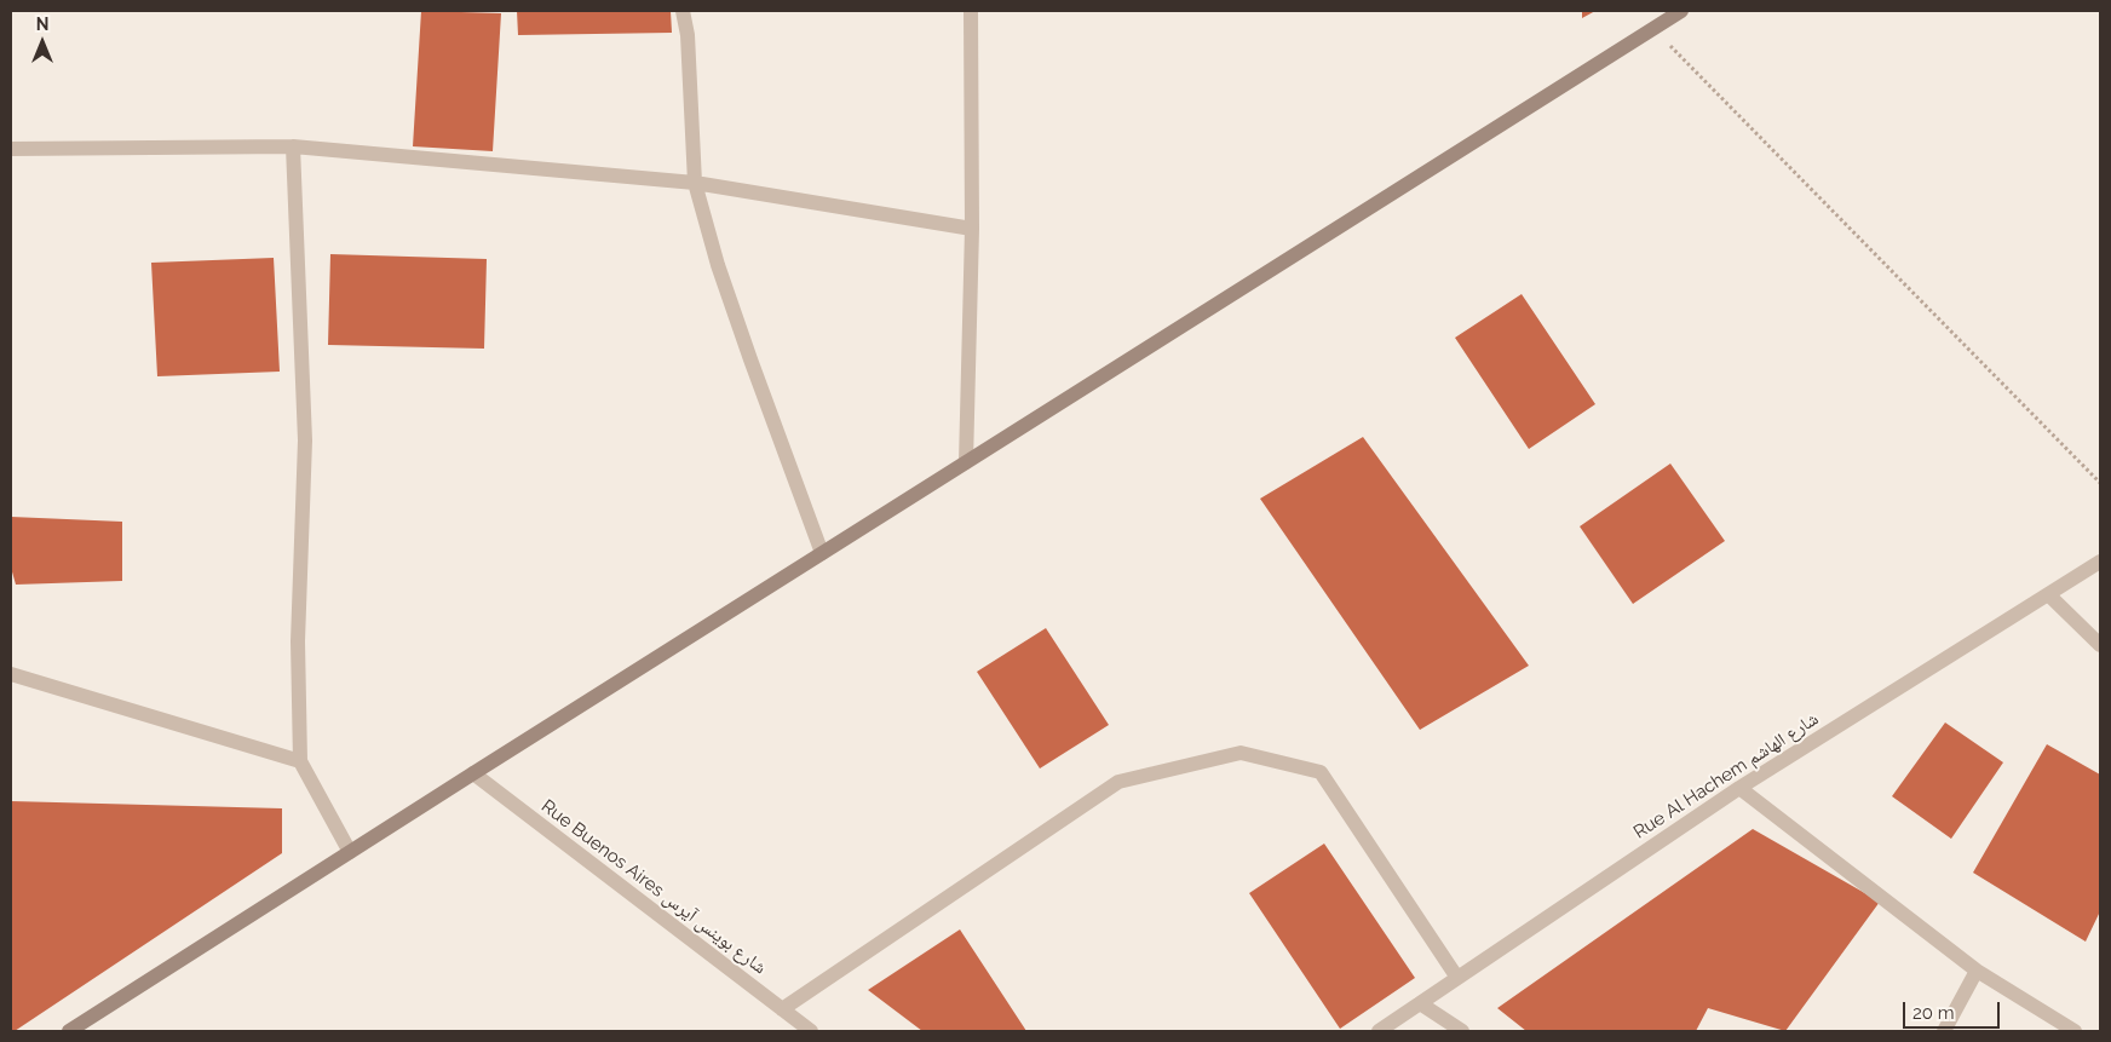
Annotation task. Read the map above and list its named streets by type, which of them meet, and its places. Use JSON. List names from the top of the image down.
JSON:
{
  "streets": {
    "street": ["Rue Al Hachem شارع الهاشم", "Rue Buenos Aires شارع بوينس آيرس"]
  },
  "scale_bar": "20 m",
  "north": "top"
}
